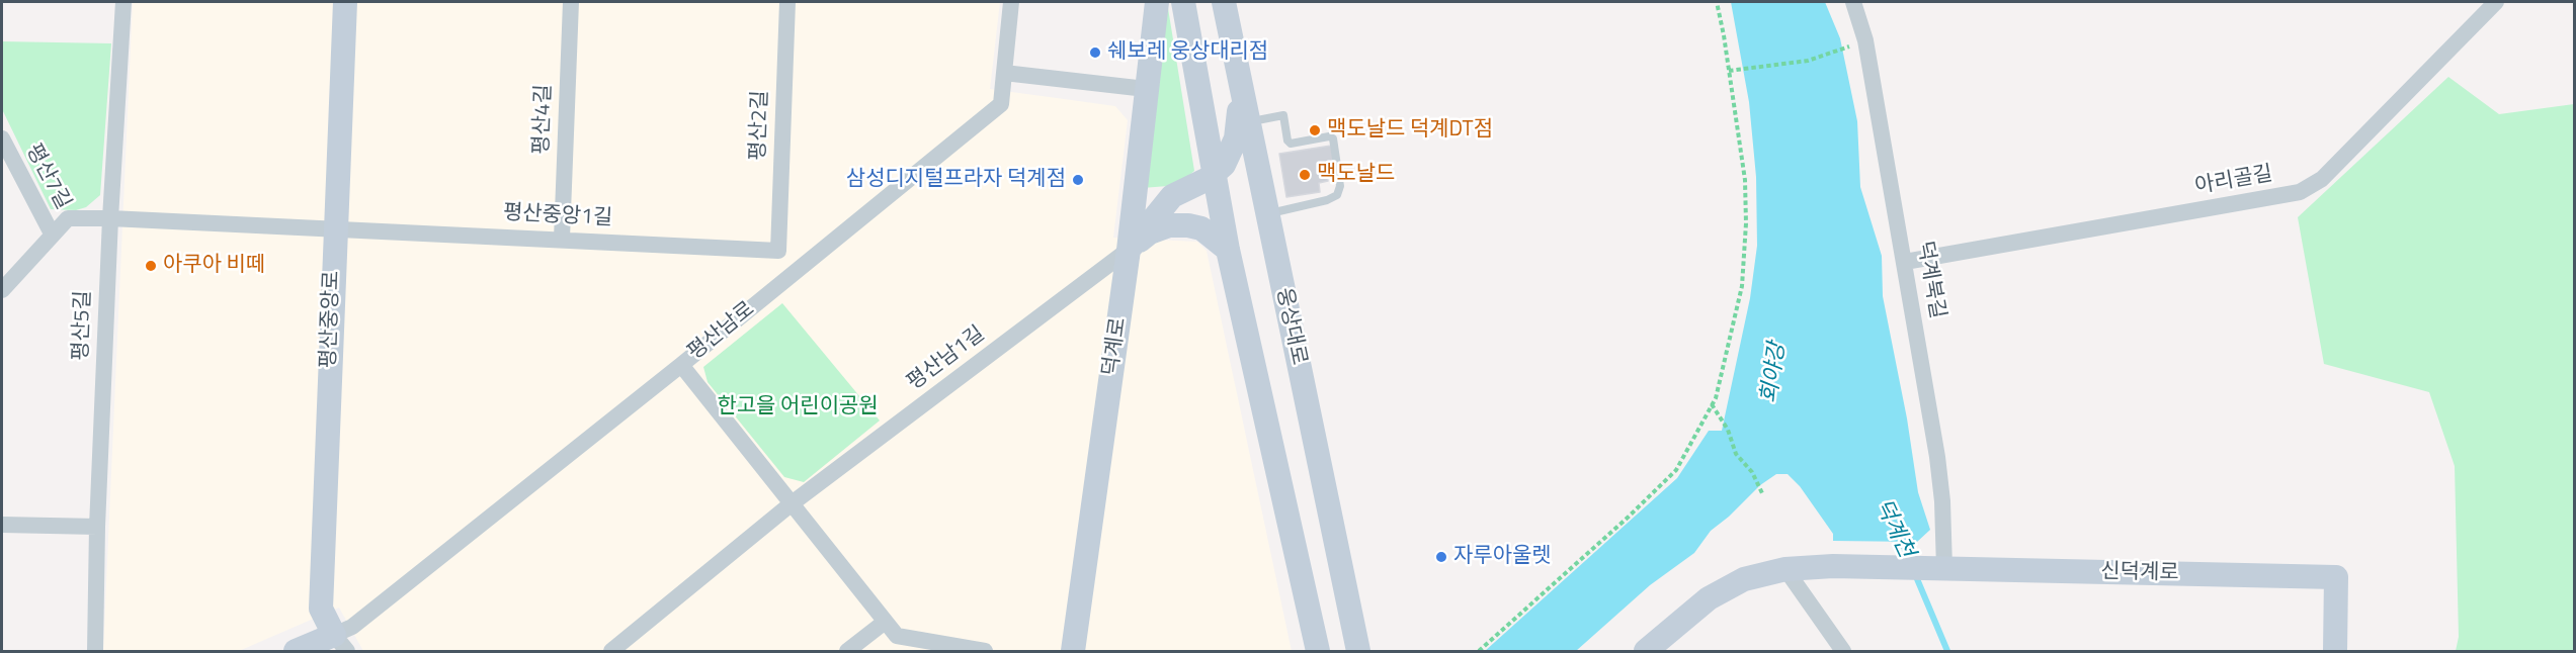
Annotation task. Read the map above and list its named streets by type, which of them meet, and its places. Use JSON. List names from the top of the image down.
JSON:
{
  "streets": {
    "street": [
      "평산4길",
      "평산2길",
      "평산7길",
      "아리골길",
      "평산중앙1길",
      "덕계북길",
      "평산중앙로",
      "평산5길",
      "웅상대로",
      "평산남로",
      "덕계로",
      "평산남1길",
      "신덕계로"
    ]
  },
  "crossings": [
    ["평산4길", "평산중앙1길"],
    ["평산2길", "평산중앙1길"],
    ["평산7길", "평산중앙1길"],
    ["아리골길", "덕계북길"],
    ["평산중앙1길", "평산중앙로"],
    ["평산중앙1길", "평산5길"],
    ["덕계북길", "신덕계로"],
    ["평산중앙로", "평산남로"],
    ["덕계로", "평산남1길"]
  ],
  "water": ["회야강", "덕계천"],
  "parks": ["한고을 어린이공원"],
  "places": [
    "쉐보레 웅상대리점",
    "맥도날드 덕계DT점",
    "맥도날드",
    "삼성디지털프라자 덕계점",
    "아쿠아 비떼",
    "자루아울렛"
  ]
}
